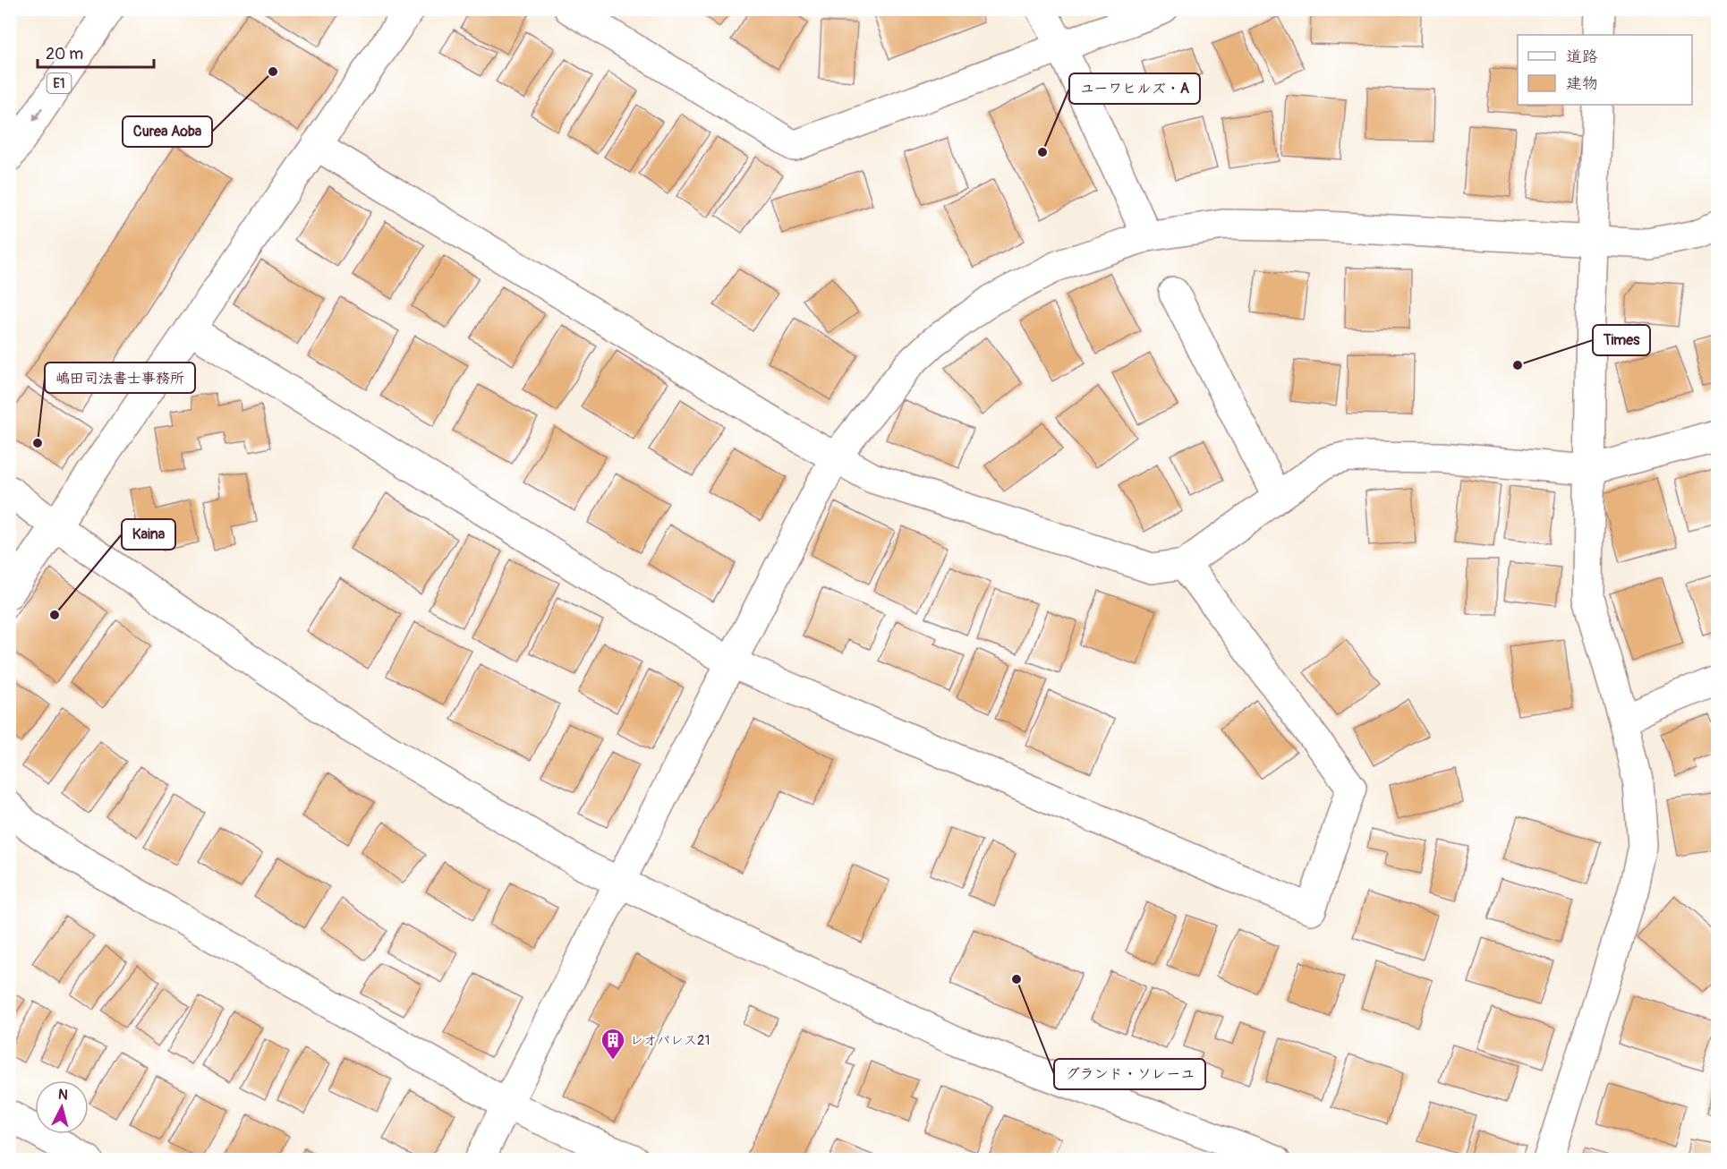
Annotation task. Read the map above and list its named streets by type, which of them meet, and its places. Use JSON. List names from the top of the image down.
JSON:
{
  "streets": {
    "main road": ["E1"]
  },
  "places": {
    "other": [
      "Curea Aoba",
      "ユーワヒルズ・A",
      "Times",
      "嶋田司法書士事務所",
      "Kaina",
      "グランド・ソレーユ"
    ],
    "building": ["レオパレス21"]
  },
  "legend": ["道路", "建物"],
  "scale_bar": "20 m",
  "north": "top"
}
